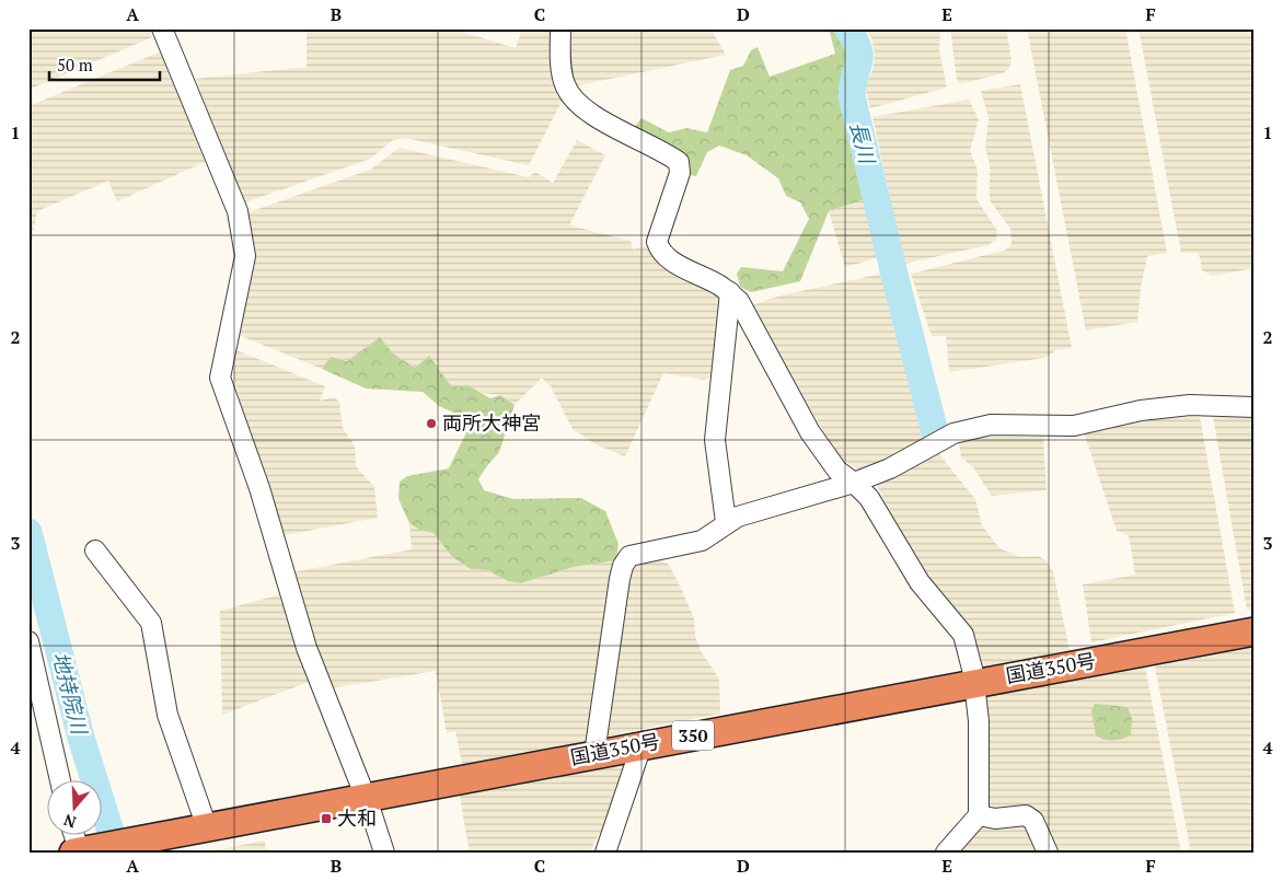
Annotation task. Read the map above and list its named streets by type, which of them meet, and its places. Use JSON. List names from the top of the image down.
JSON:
{
  "streets": {
    "highway": ["国道350号", "350"]
  },
  "water": ["長川", "地持院川"],
  "places": {
    "other": ["両所大神宮"],
    "transit": ["大和"]
  },
  "scale_bar": "50 m",
  "north": "bottom",
  "grid": {
    "columns": [
      "A",
      "B",
      "C",
      "D",
      "E",
      "F"
    ],
    "rows": [
      "1",
      "2",
      "3",
      "4"
    ]
  }
}
